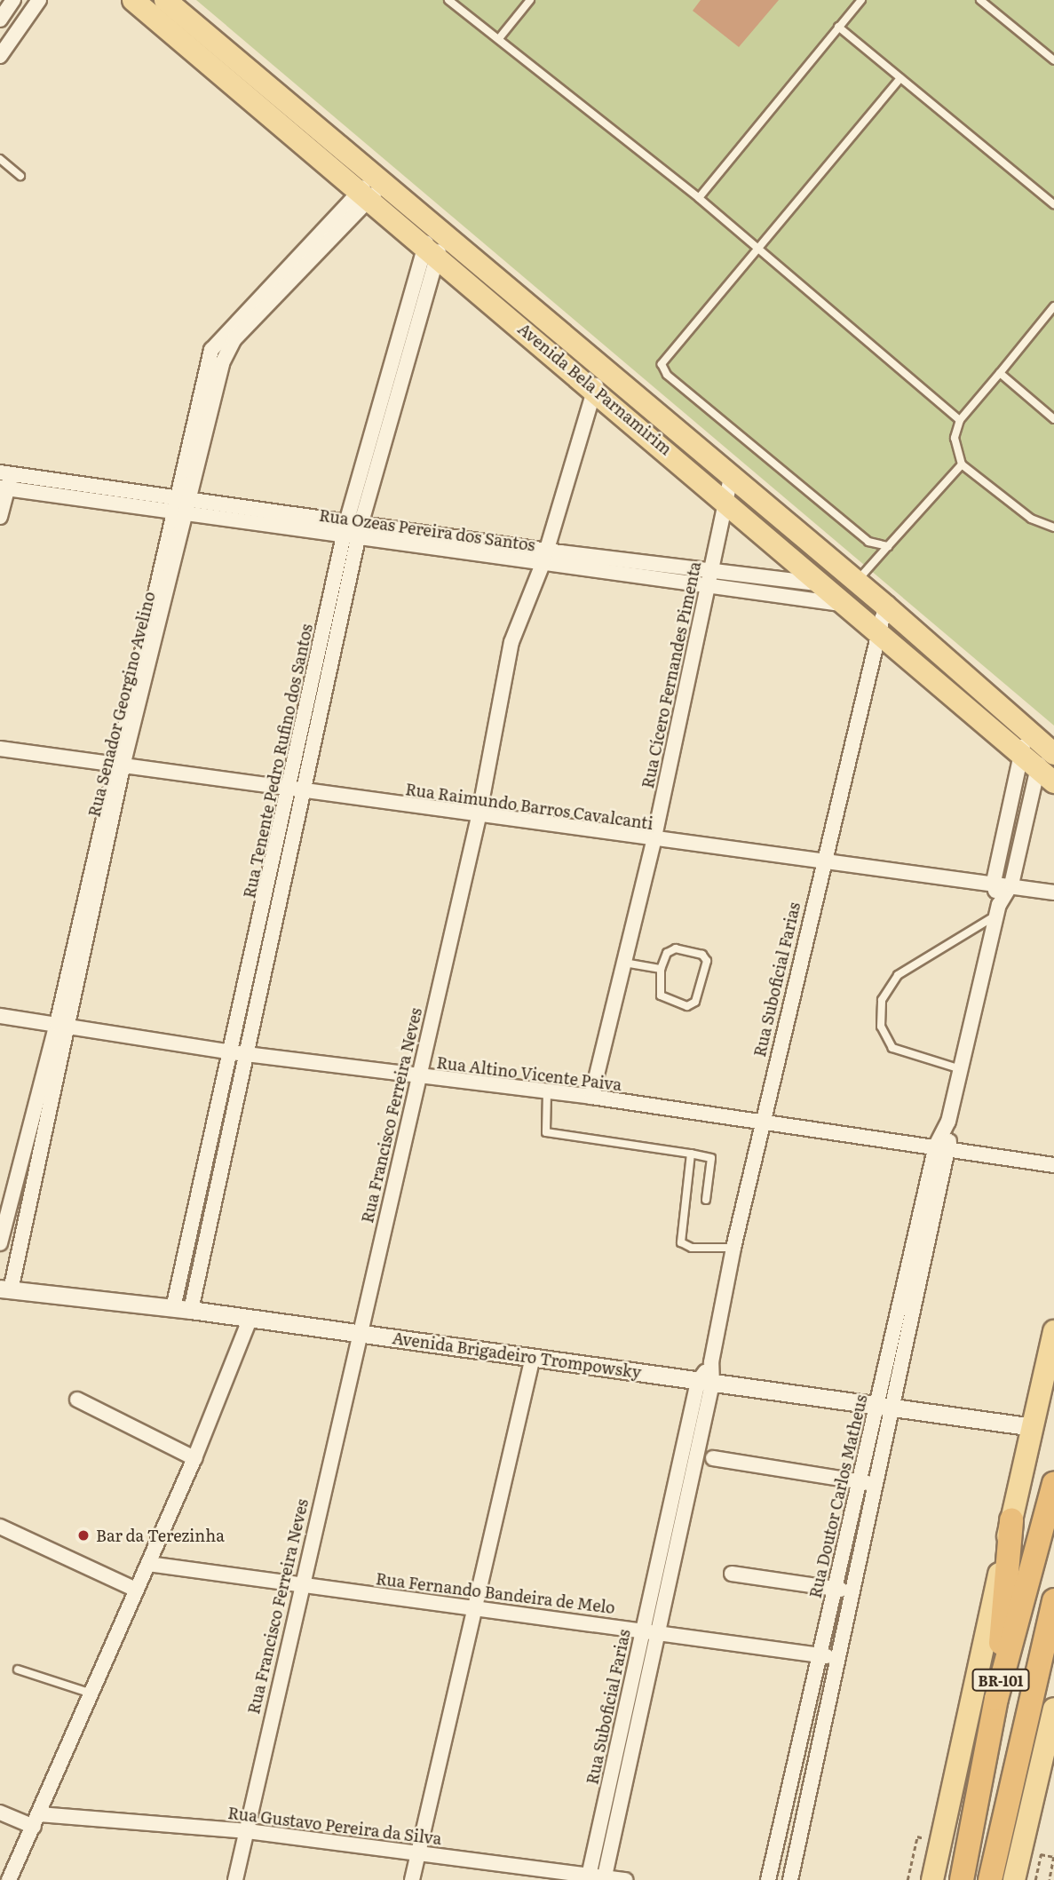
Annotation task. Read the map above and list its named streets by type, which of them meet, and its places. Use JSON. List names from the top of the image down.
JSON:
{
  "streets": {
    "highway": ["BR-101"],
    "main road": ["Avenida Bela Parnamirim"],
    "street": [
      "Rua Ozeas Pereira dos Santos",
      "Rua Cícero Fernandes Pimenta",
      "Rua Senador Georgino Avelino",
      "Rua Tenente Pedro Rufino dos Santos",
      "Rua Raimundo Barros Cavalcanti",
      "Rua Suboficial Farias",
      "Rua Altino Vicente Paiva",
      "Rua Francisco Ferreira Neves",
      "Avenida Brigadeiro Trompowsky",
      "Rua Doutor Carlos Matheus",
      "Rua Fernando Bandeira de Melo",
      "Rua Gustavo Pereira da Silva"
    ]
  },
  "crossings": [
    ["Avenida Bela Parnamirim", "Rua Ozeas Pereira dos Santos"],
    ["Avenida Bela Parnamirim", "Rua Cícero Fernandes Pimenta"],
    ["Avenida Bela Parnamirim", "Rua Senador Georgino Avelino"],
    ["Avenida Bela Parnamirim", "Rua Tenente Pedro Rufino dos Santos"],
    ["Avenida Bela Parnamirim", "Rua Suboficial Farias"],
    ["Avenida Bela Parnamirim", "Rua Francisco Ferreira Neves"],
    ["Avenida Bela Parnamirim", "Rua Doutor Carlos Matheus"],
    ["Rua Ozeas Pereira dos Santos", "Rua Cícero Fernandes Pimenta"],
    ["Rua Ozeas Pereira dos Santos", "Rua Senador Georgino Avelino"],
    ["Rua Ozeas Pereira dos Santos", "Rua Tenente Pedro Rufino dos Santos"],
    ["Rua Ozeas Pereira dos Santos", "Rua Francisco Ferreira Neves"],
    ["Rua Cícero Fernandes Pimenta", "Rua Raimundo Barros Cavalcanti"],
    ["Rua Cícero Fernandes Pimenta", "Rua Altino Vicente Paiva"],
    ["Rua Senador Georgino Avelino", "Rua Raimundo Barros Cavalcanti"],
    ["Rua Senador Georgino Avelino", "Rua Altino Vicente Paiva"],
    ["Rua Senador Georgino Avelino", "Avenida Brigadeiro Trompowsky"],
    ["Rua Tenente Pedro Rufino dos Santos", "Rua Raimundo Barros Cavalcanti"],
    ["Rua Tenente Pedro Rufino dos Santos", "Rua Altino Vicente Paiva"],
    ["Rua Tenente Pedro Rufino dos Santos", "Avenida Brigadeiro Trompowsky"],
    ["Rua Raimundo Barros Cavalcanti", "Rua Suboficial Farias"],
    ["Rua Raimundo Barros Cavalcanti", "Rua Francisco Ferreira Neves"],
    ["Rua Raimundo Barros Cavalcanti", "Rua Doutor Carlos Matheus"],
    ["Rua Suboficial Farias", "Rua Altino Vicente Paiva"],
    ["Rua Suboficial Farias", "Avenida Brigadeiro Trompowsky"],
    ["Rua Suboficial Farias", "Rua Fernando Bandeira de Melo"],
    ["Rua Suboficial Farias", "Rua Gustavo Pereira da Silva"],
    ["Rua Altino Vicente Paiva", "Rua Francisco Ferreira Neves"],
    ["Rua Altino Vicente Paiva", "Rua Doutor Carlos Matheus"],
    ["Rua Francisco Ferreira Neves", "Avenida Brigadeiro Trompowsky"],
    ["Rua Francisco Ferreira Neves", "Rua Fernando Bandeira de Melo"],
    ["Rua Francisco Ferreira Neves", "Rua Gustavo Pereira da Silva"],
    ["Avenida Brigadeiro Trompowsky", "Rua Doutor Carlos Matheus"],
    ["Rua Doutor Carlos Matheus", "Rua Fernando Bandeira de Melo"]
  ],
  "places": ["Bar da Terezinha"]
}
